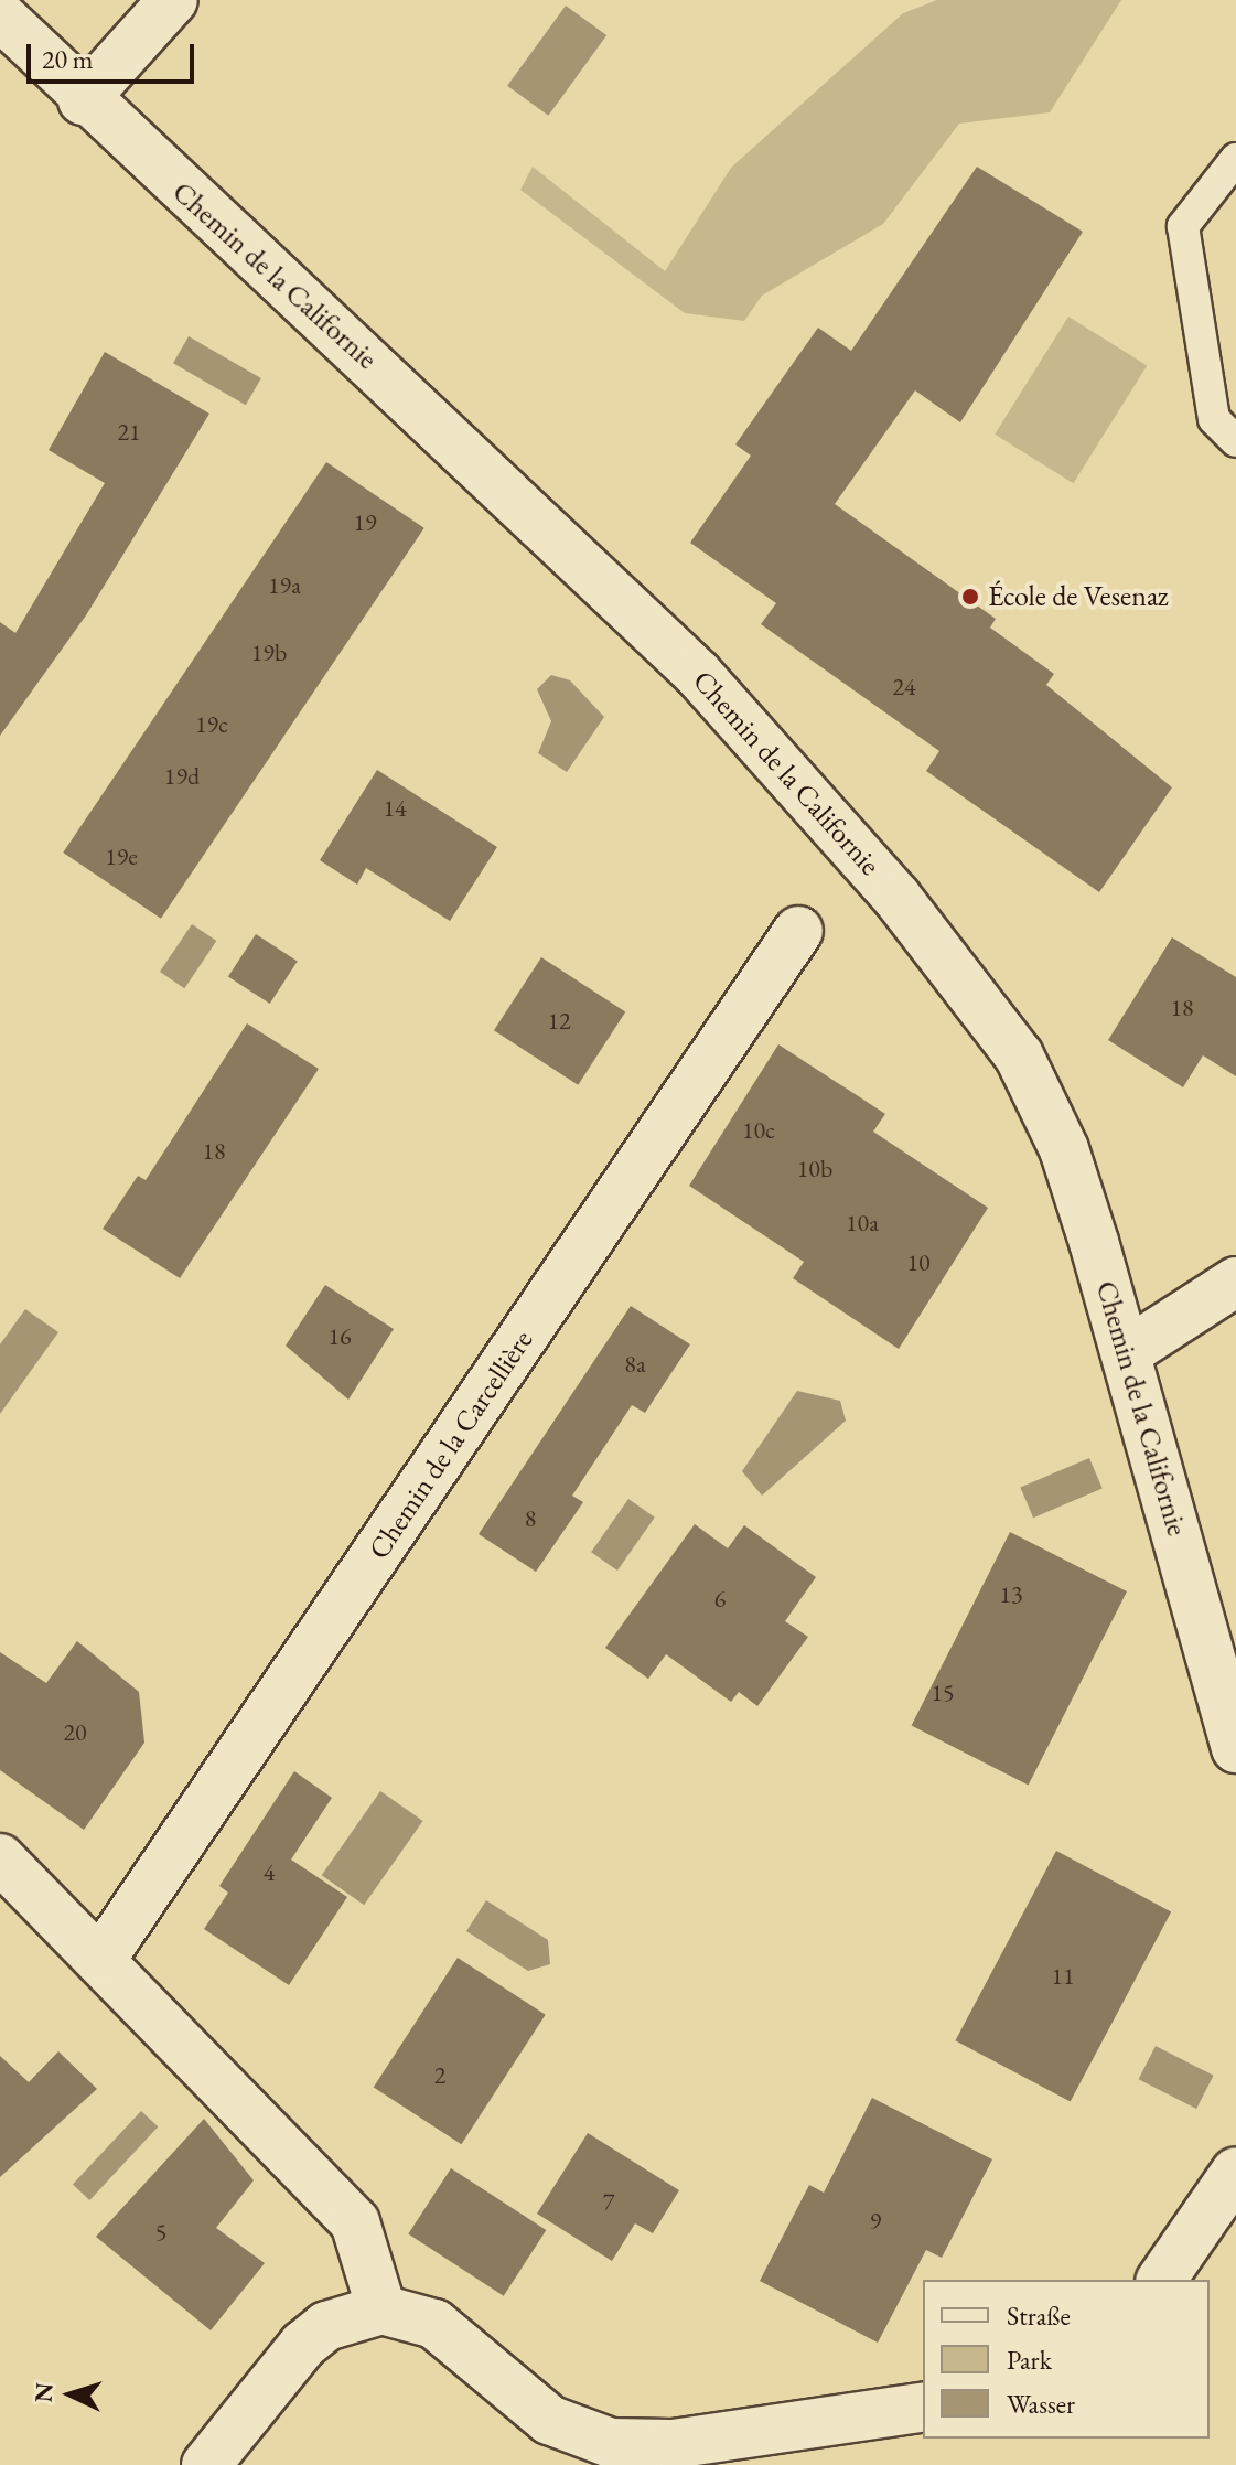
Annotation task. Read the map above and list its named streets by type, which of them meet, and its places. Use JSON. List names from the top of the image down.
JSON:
{
  "streets": {
    "street": ["Chemin de la Californie", "Chemin de la Carcellière"]
  },
  "places": ["École de Vesenaz"],
  "house_numbers": [
    "21",
    "19",
    "19a",
    "19b",
    "24",
    "19c",
    "19d",
    "14",
    "19e",
    "18",
    "12",
    "10c",
    "18",
    "10b",
    "10a",
    "10",
    "16",
    "8a",
    "8",
    "13",
    "6",
    "15",
    "20",
    "4",
    "11",
    "2",
    "7",
    "9",
    "5"
  ],
  "legend": ["Straße", "Park", "Wasser"],
  "scale_bar": "20 m",
  "north": "left"
}
